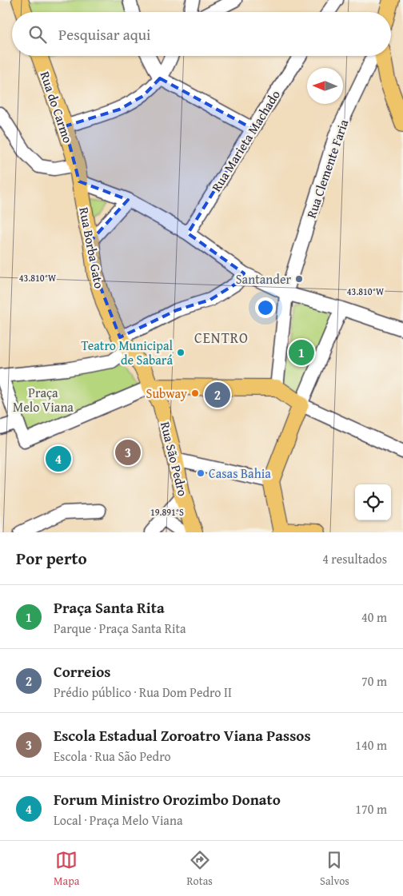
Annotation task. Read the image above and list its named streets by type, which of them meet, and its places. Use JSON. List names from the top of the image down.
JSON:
{
  "streets": {
    "main road": ["Rua do Carmo", "Rua Borba Gato", "Rua São Pedro"],
    "street": ["Rua Marieta Machado", "Rua Clemente Faria"]
  },
  "crossings": [
    ["Rua do Carmo", "Rua Borba Gato"]
  ],
  "districts": ["CENTRO"],
  "parks": ["Praça Melo Viana"],
  "places": [
    "Santander",
    "Teatro Municipal de Sabará",
    "Subway",
    "Casas Bahia"
  ],
  "north": "left",
  "page": {
    "search": "Pesquisar aqui",
    "pins": [
      "1",
      "2",
      "3",
      "4"
    ],
    "heading": ["Por perto", "4 resultados"],
    "list": [
      {
        "mark": "1",
        "name": "Praça Santa Rita",
        "note": "Parque · Praça Santa Rita",
        "value": "40 m"
      },
      {
        "mark": "2",
        "name": "Correios",
        "note": "Prédio público · Rua Dom Pedro II",
        "value": "70 m"
      },
      {
        "mark": "3",
        "name": "Escola Estadual Zoroatro Viana Passos",
        "note": "Escola · Rua São Pedro",
        "value": "140 m"
      },
      {
        "mark": "4",
        "name": "Forum Ministro Orozimbo Donato",
        "note": "Local · Praça Melo Viana",
        "value": "170 m"
      }
    ],
    "nav": ["Mapa", "Rotas", "Salvos"]
  },
  "coordinates": ["43.810°W", "19.891°S"]
}
